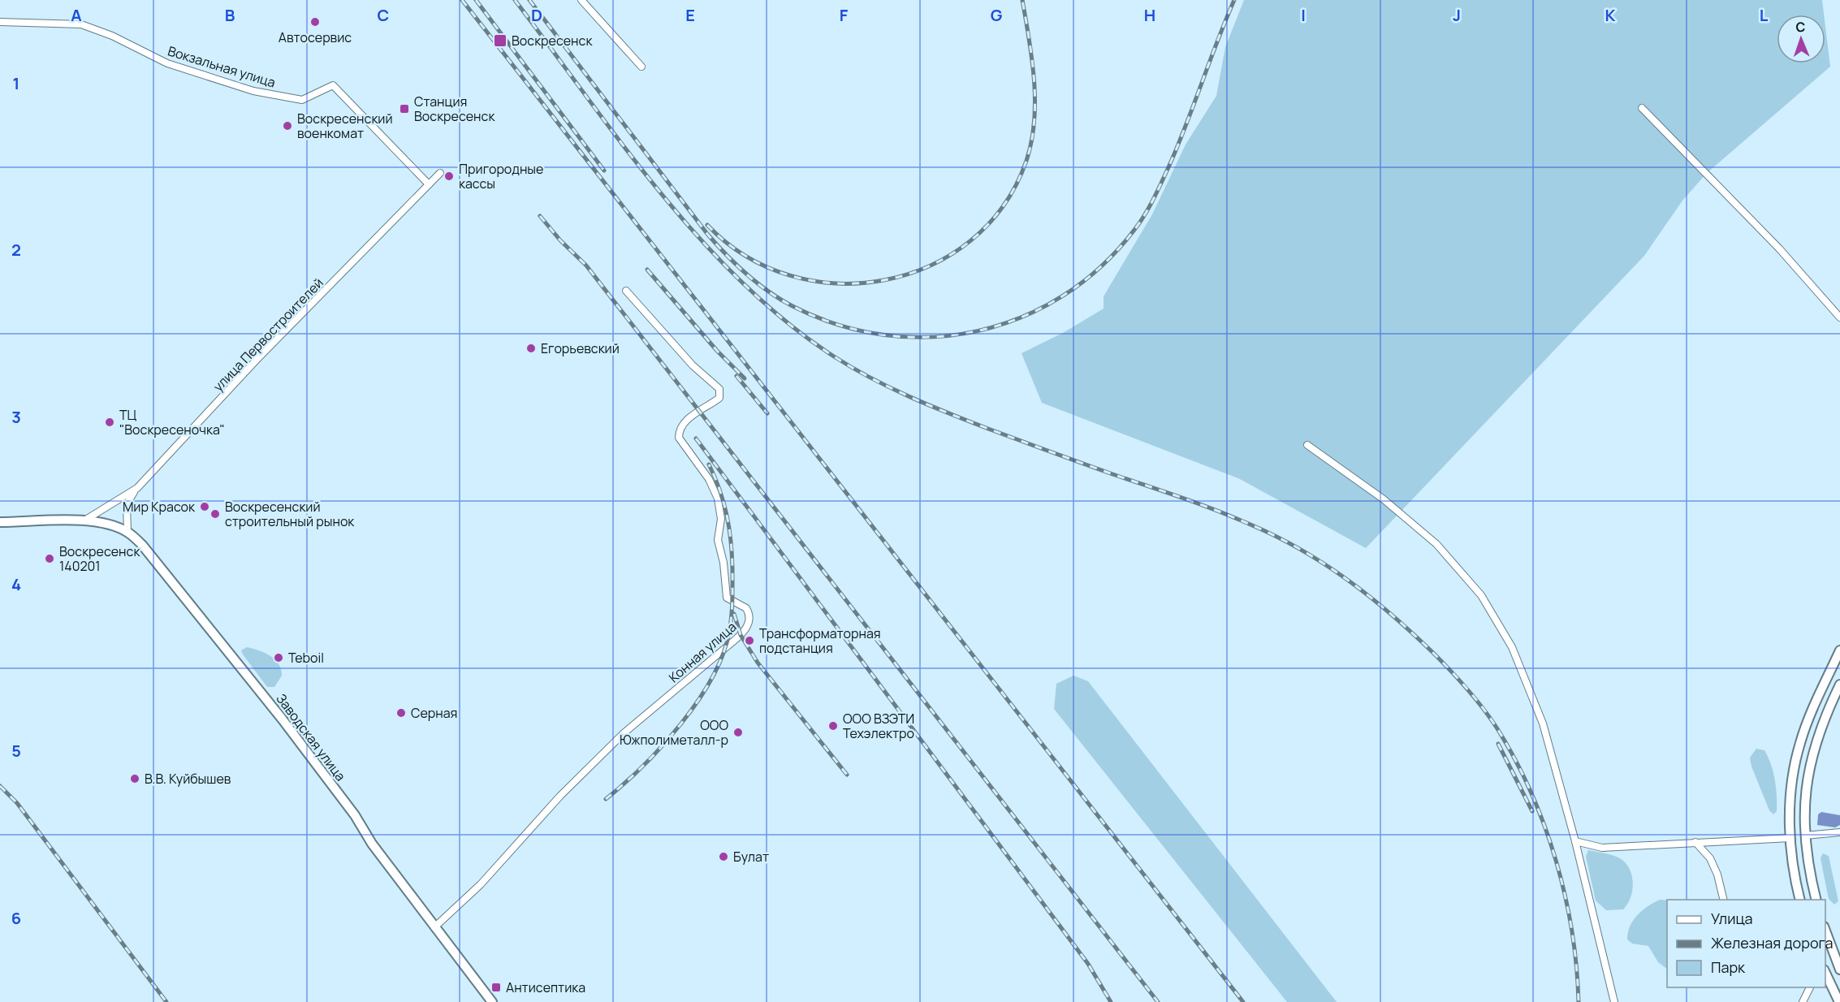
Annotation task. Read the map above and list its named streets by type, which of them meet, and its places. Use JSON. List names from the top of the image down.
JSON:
{
  "streets": {
    "street": [
      "Вокзальная улица",
      "улица Первостроителей",
      "Конная улица",
      "Заводская улица"
    ]
  },
  "crossings": [
    ["Вокзальная улица", "улица Первостроителей"],
    ["улица Первостроителей", "Заводская улица"],
    ["Конная улица", "Заводская улица"]
  ],
  "places": {
    "other": [
      "Автосервис",
      "Воскресенский военкомат",
      "Пригородные кассы",
      "Егорьевский",
      "ТЦ \"Воскресеночка\"",
      "Мир Красок",
      "Воскресенский строительный рынок",
      "Воскресенск 140201",
      "Трансформаторная подстанция",
      "Teboil",
      "Серная",
      "ООО ВЗЭТИ Техэлектро",
      "ООО Южполиметалл-р",
      "В.В. Куйбышев",
      "Булат"
    ],
    "transit": ["Воскресенск", "Станция Воскресенск", "Антисептика"]
  },
  "legend": ["Улица", "Железная дорога", "Парк"],
  "north": "top",
  "grid": {
    "columns": [
      "A",
      "B",
      "C",
      "D",
      "E",
      "F",
      "G",
      "H",
      "I",
      "J",
      "K",
      "L"
    ],
    "rows": [
      "1",
      "2",
      "3",
      "4",
      "5",
      "6"
    ]
  }
}
